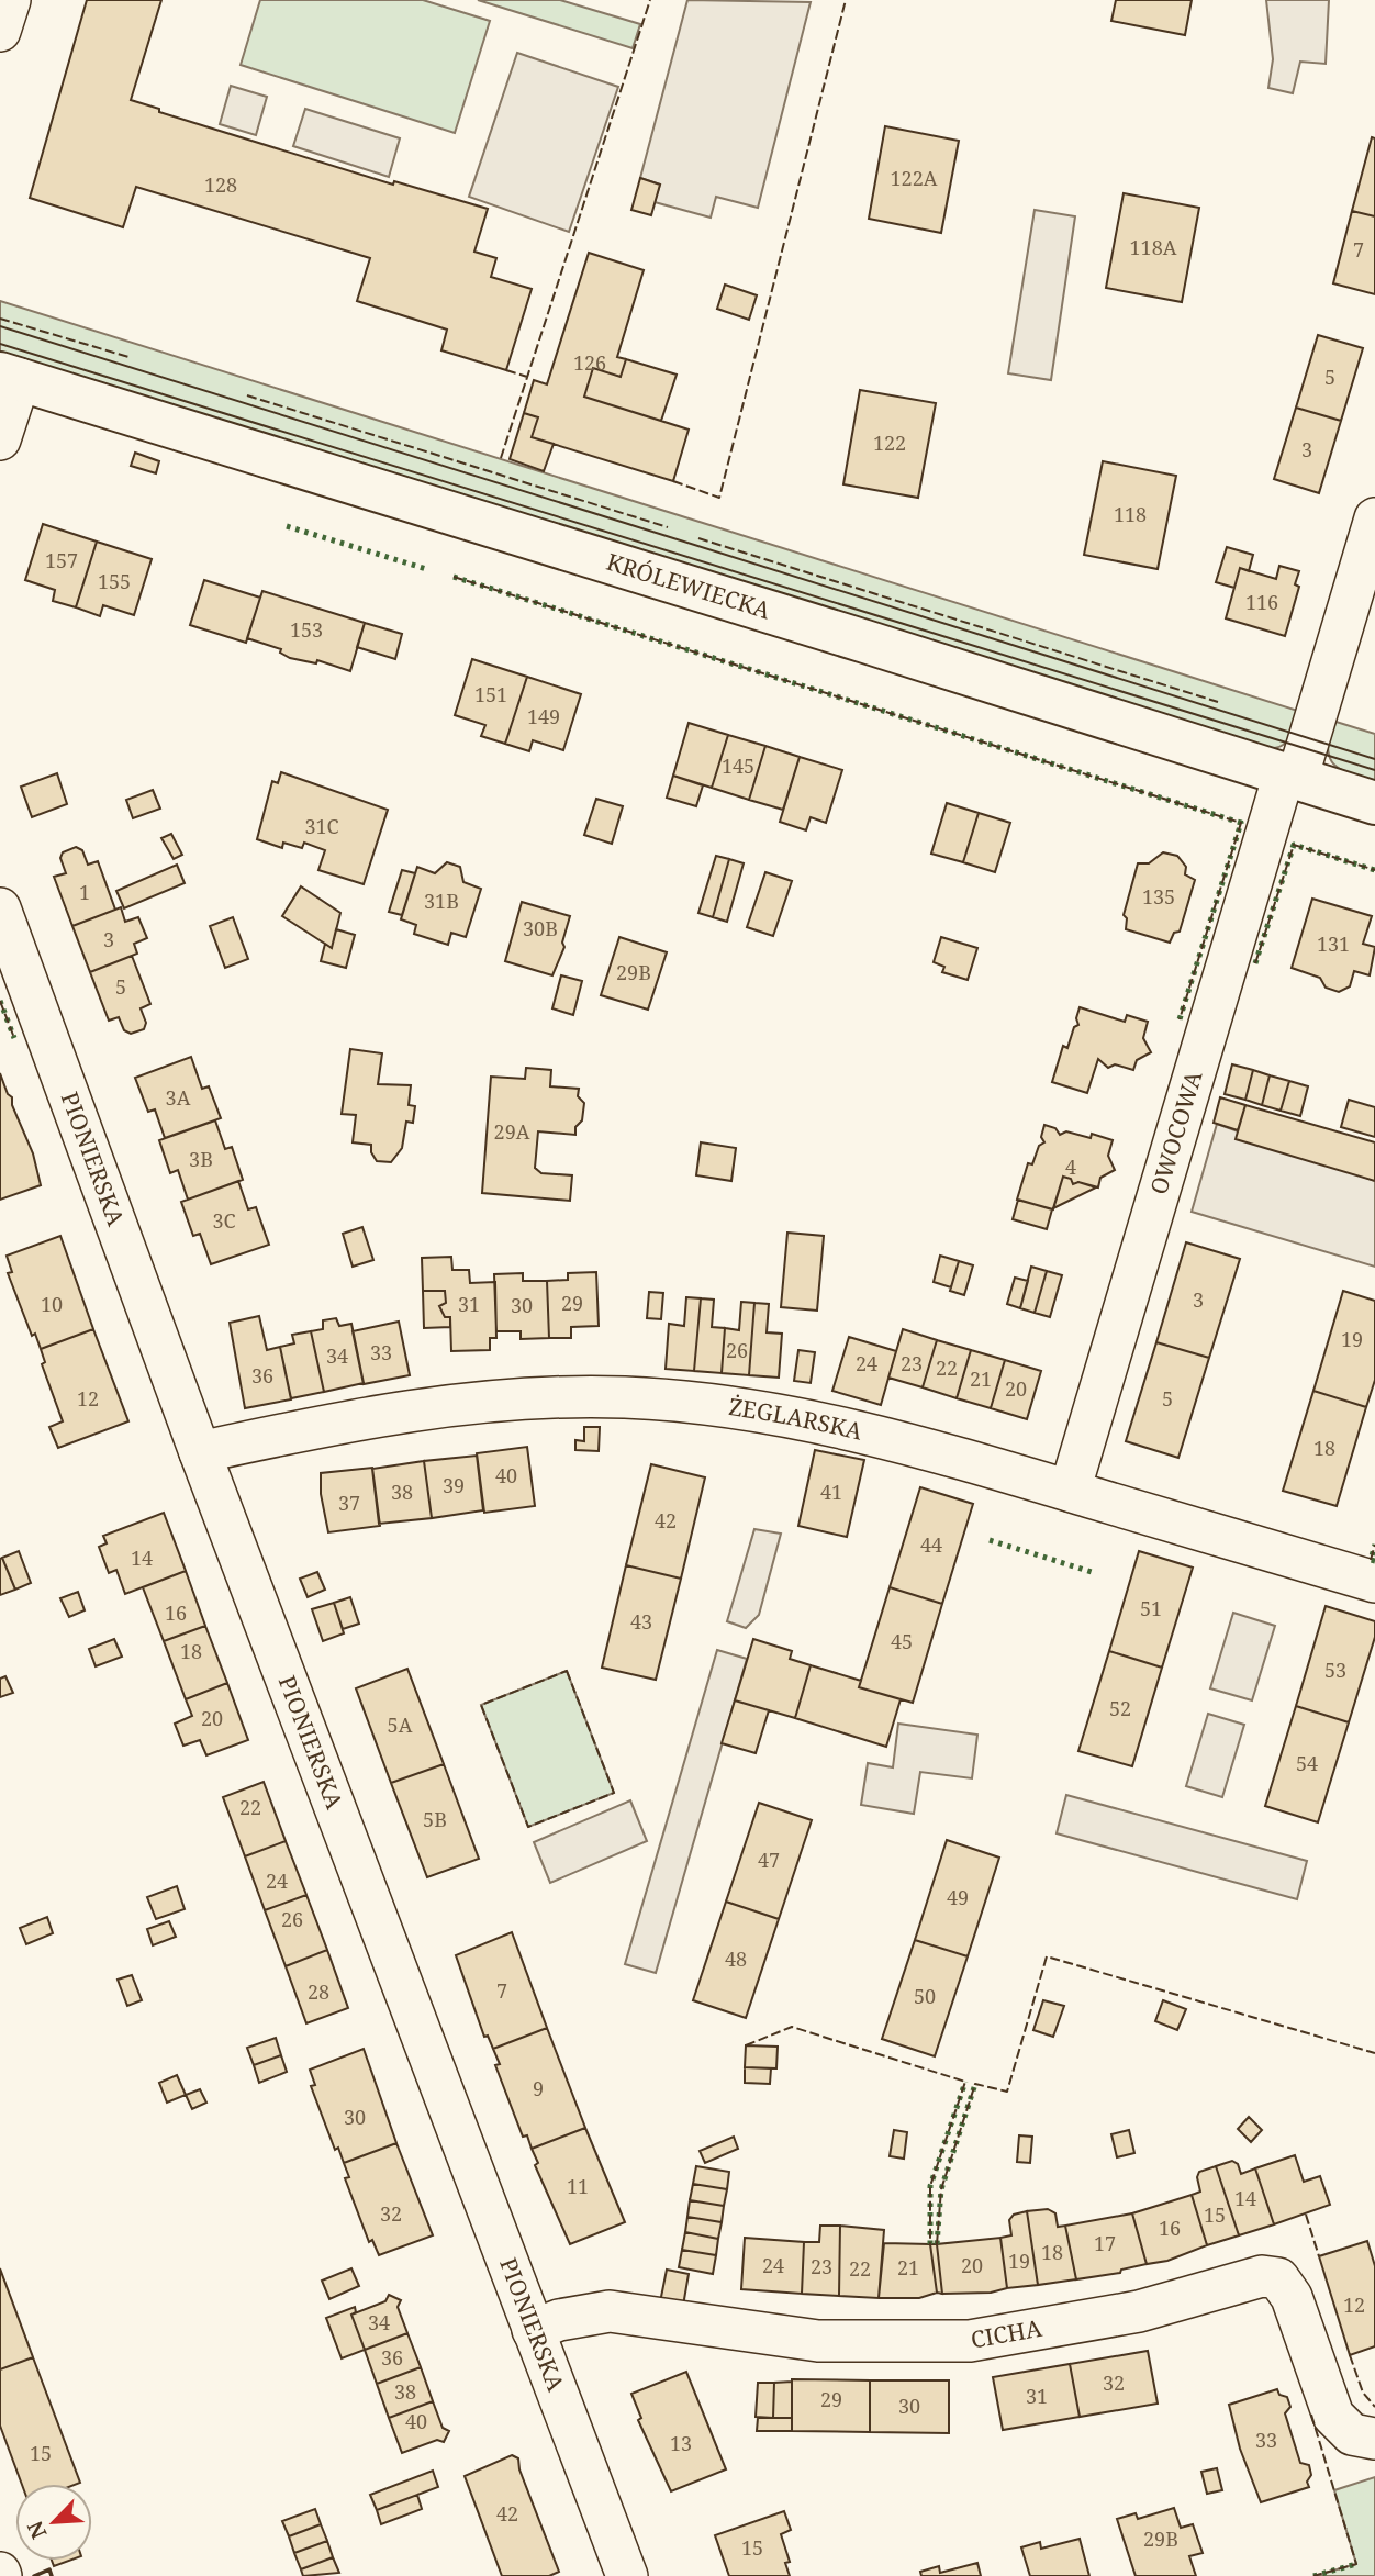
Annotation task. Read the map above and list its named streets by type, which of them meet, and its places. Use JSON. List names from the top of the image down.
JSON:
{
  "streets": {
    "main road": ["KRÓLEWIECKA"],
    "street": [
      "OWOCOWA",
      "PIONIERSKA",
      "ŻEGLARSKA",
      "CICHA"
    ]
  },
  "crossings": [
    ["KRÓLEWIECKA", "OWOCOWA"],
    ["OWOCOWA", "ŻEGLARSKA"],
    ["PIONIERSKA", "ŻEGLARSKA"],
    ["PIONIERSKA", "CICHA"]
  ],
  "house_numbers": [
    "122A",
    "128",
    "118A",
    "7",
    "126",
    "5",
    "122",
    "3",
    "118",
    "157",
    "155",
    "116",
    "153",
    "151",
    "149",
    "145",
    "31C",
    "1",
    "135",
    "31B",
    "30B",
    "3",
    "131",
    "29B",
    "5",
    "3A",
    "29A",
    "3B",
    "4",
    "3C",
    "3",
    "29",
    "10",
    "31",
    "30",
    "19",
    "26",
    "33",
    "34",
    "24",
    "23",
    "22",
    "36",
    "21",
    "20",
    "12",
    "5",
    "18",
    "40",
    "39",
    "38",
    "41",
    "37",
    "42",
    "44",
    "14",
    "51",
    "16",
    "43",
    "45",
    "18",
    "53",
    "52",
    "20",
    "5A",
    "54",
    "22",
    "5B",
    "47",
    "24",
    "49",
    "26",
    "48",
    "7",
    "28",
    "50",
    "9",
    "30",
    "11",
    "14",
    "32",
    "15",
    "16",
    "17",
    "18",
    "19",
    "24",
    "20",
    "23",
    "21",
    "22",
    "12",
    "34",
    "36",
    "32",
    "38",
    "31",
    "29",
    "30",
    "40",
    "33",
    "13",
    "15",
    "42",
    "29B",
    "15"
  ],
  "north": "bottom left"
}
